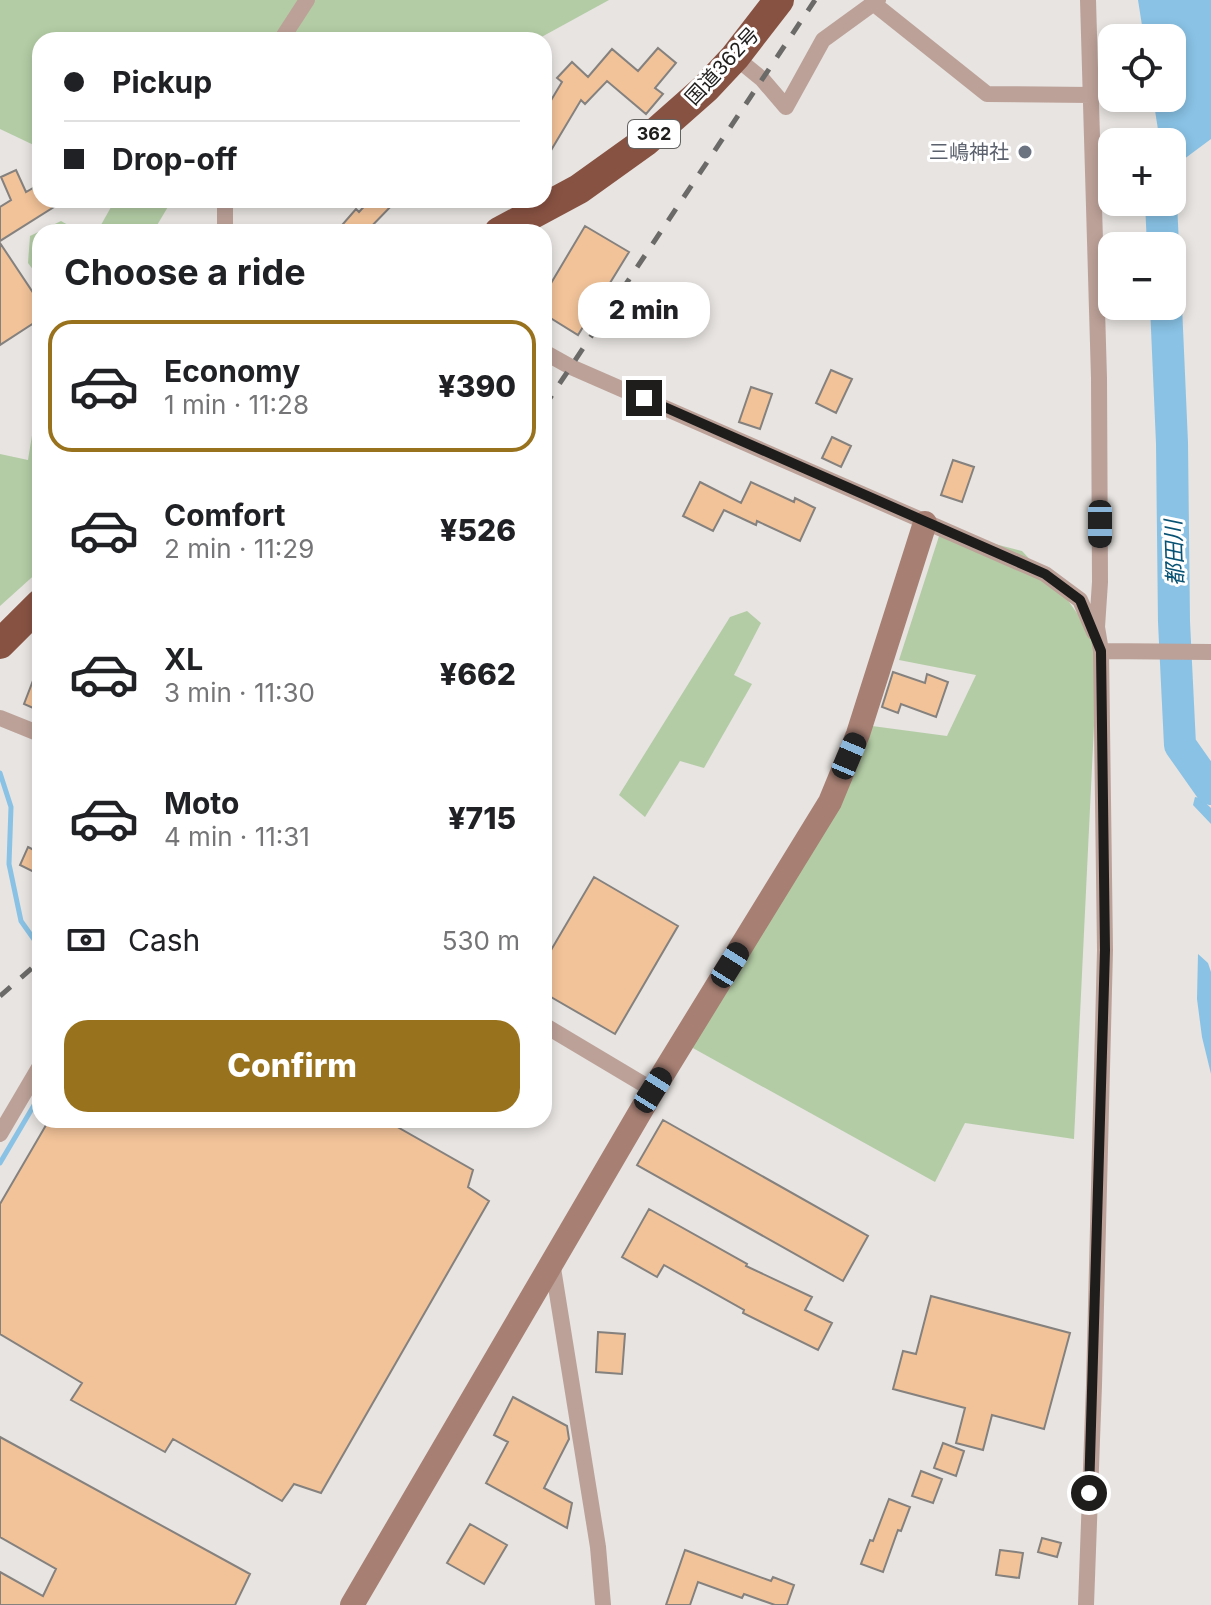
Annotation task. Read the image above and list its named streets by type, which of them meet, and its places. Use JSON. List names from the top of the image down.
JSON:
{
  "streets": {
    "highway": ["国道362号", "362"]
  },
  "water": ["都田川"],
  "places": ["三嶋神社"],
  "page": {
    "map_buttons": ["+", "−"],
    "banner": ["Pickup", "Drop-off"],
    "heading": "Choose a ride",
    "bubble": "2 min",
    "list": [
      {
        "name": "Economy",
        "note": "1 min · 11:28",
        "value": "¥390"
      },
      {
        "name": "Comfort",
        "note": "2 min · 11:29",
        "value": "¥526"
      },
      {
        "name": "XL",
        "note": "3 min · 11:30",
        "value": "¥662"
      },
      {
        "name": "Moto",
        "note": "4 min · 11:31",
        "value": "¥715"
      }
    ],
    "pay": ["Cash", "530 m"],
    "buttons": "Confirm"
  }
}
